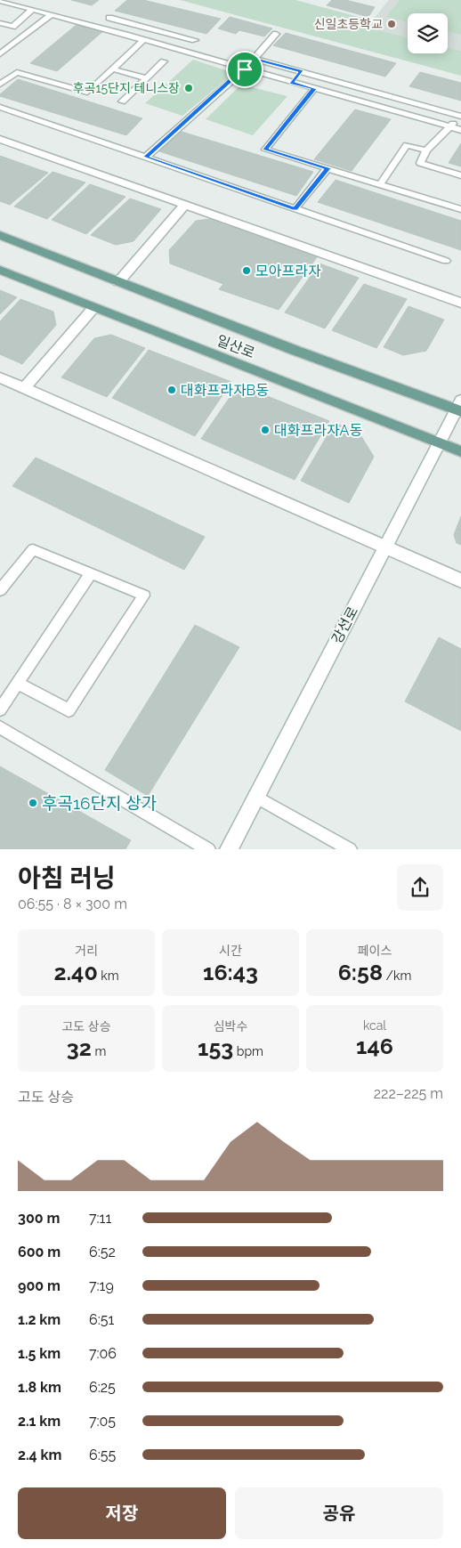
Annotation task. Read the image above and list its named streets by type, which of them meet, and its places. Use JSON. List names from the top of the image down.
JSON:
{
  "streets": {
    "main road": ["일산로"],
    "street": ["강선로"]
  },
  "crossings": [
    ["일산로", "강선로"]
  ],
  "places": [
    "신일초등학교",
    "후곡15단지 테니스장",
    "모아프라자",
    "대화프라자B동",
    "대화프라자A동",
    "후곡16단지 상가"
  ],
  "page": {
    "heading": ["아침 러닝", "06:55 · 8 × 300 m"],
    "stats": [
      ["거리", "2.40 km"],
      ["시간", "16:43"],
      ["페이스", "6:58 /km"],
      ["고도 상승", "32 m"],
      ["심박수", "153 bpm"],
      ["kcal", "146"]
    ],
    "chart": ["고도 상승", "222–225 m"],
    "list": [
      {
        "name": "300 m",
        "note": "7:11"
      },
      {
        "name": "600 m",
        "note": "6:52"
      },
      {
        "name": "900 m",
        "note": "7:19"
      },
      {
        "name": "1.2 km",
        "note": "6:51"
      },
      {
        "name": "1.5 km",
        "note": "7:06"
      },
      {
        "name": "1.8 km",
        "note": "6:25"
      },
      {
        "name": "2.1 km",
        "note": "7:05"
      },
      {
        "name": "2.4 km",
        "note": "6:55"
      }
    ],
    "buttons": ["저장", "공유"]
  }
}
